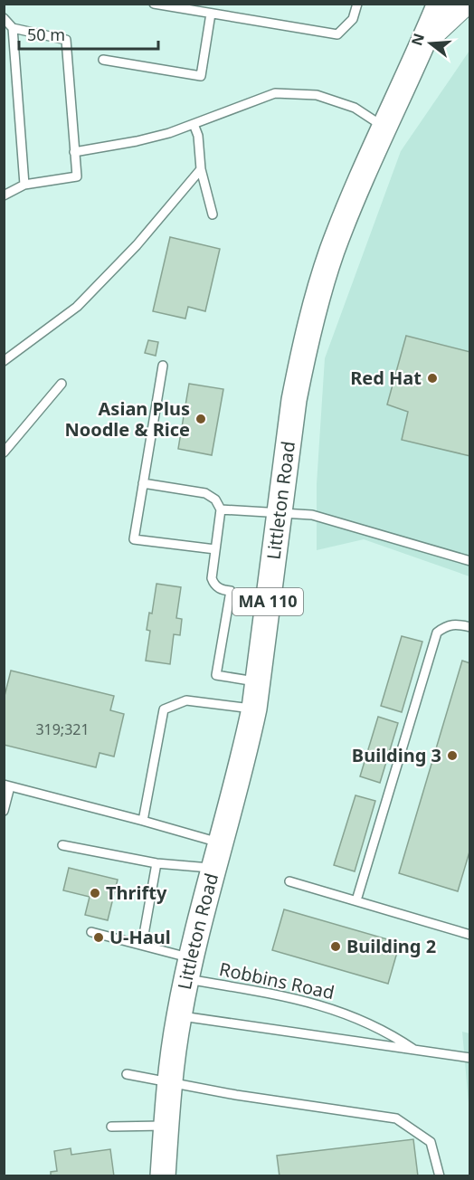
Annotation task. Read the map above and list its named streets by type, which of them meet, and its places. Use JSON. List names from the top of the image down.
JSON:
{
  "streets": {
    "main road": ["Littleton Road", "MA 110"],
    "lane": ["Robbins Road"]
  },
  "crossings": [
    ["Littleton Road", "Robbins Road"]
  ],
  "places": [
    "Red Hat",
    "Asian Plus Noodle & Rice",
    "Building 3",
    "Thrifty",
    "U-Haul",
    "Building 2"
  ],
  "house_numbers": ["319;321"],
  "scale_bar": "50 m",
  "north": "left"
}
